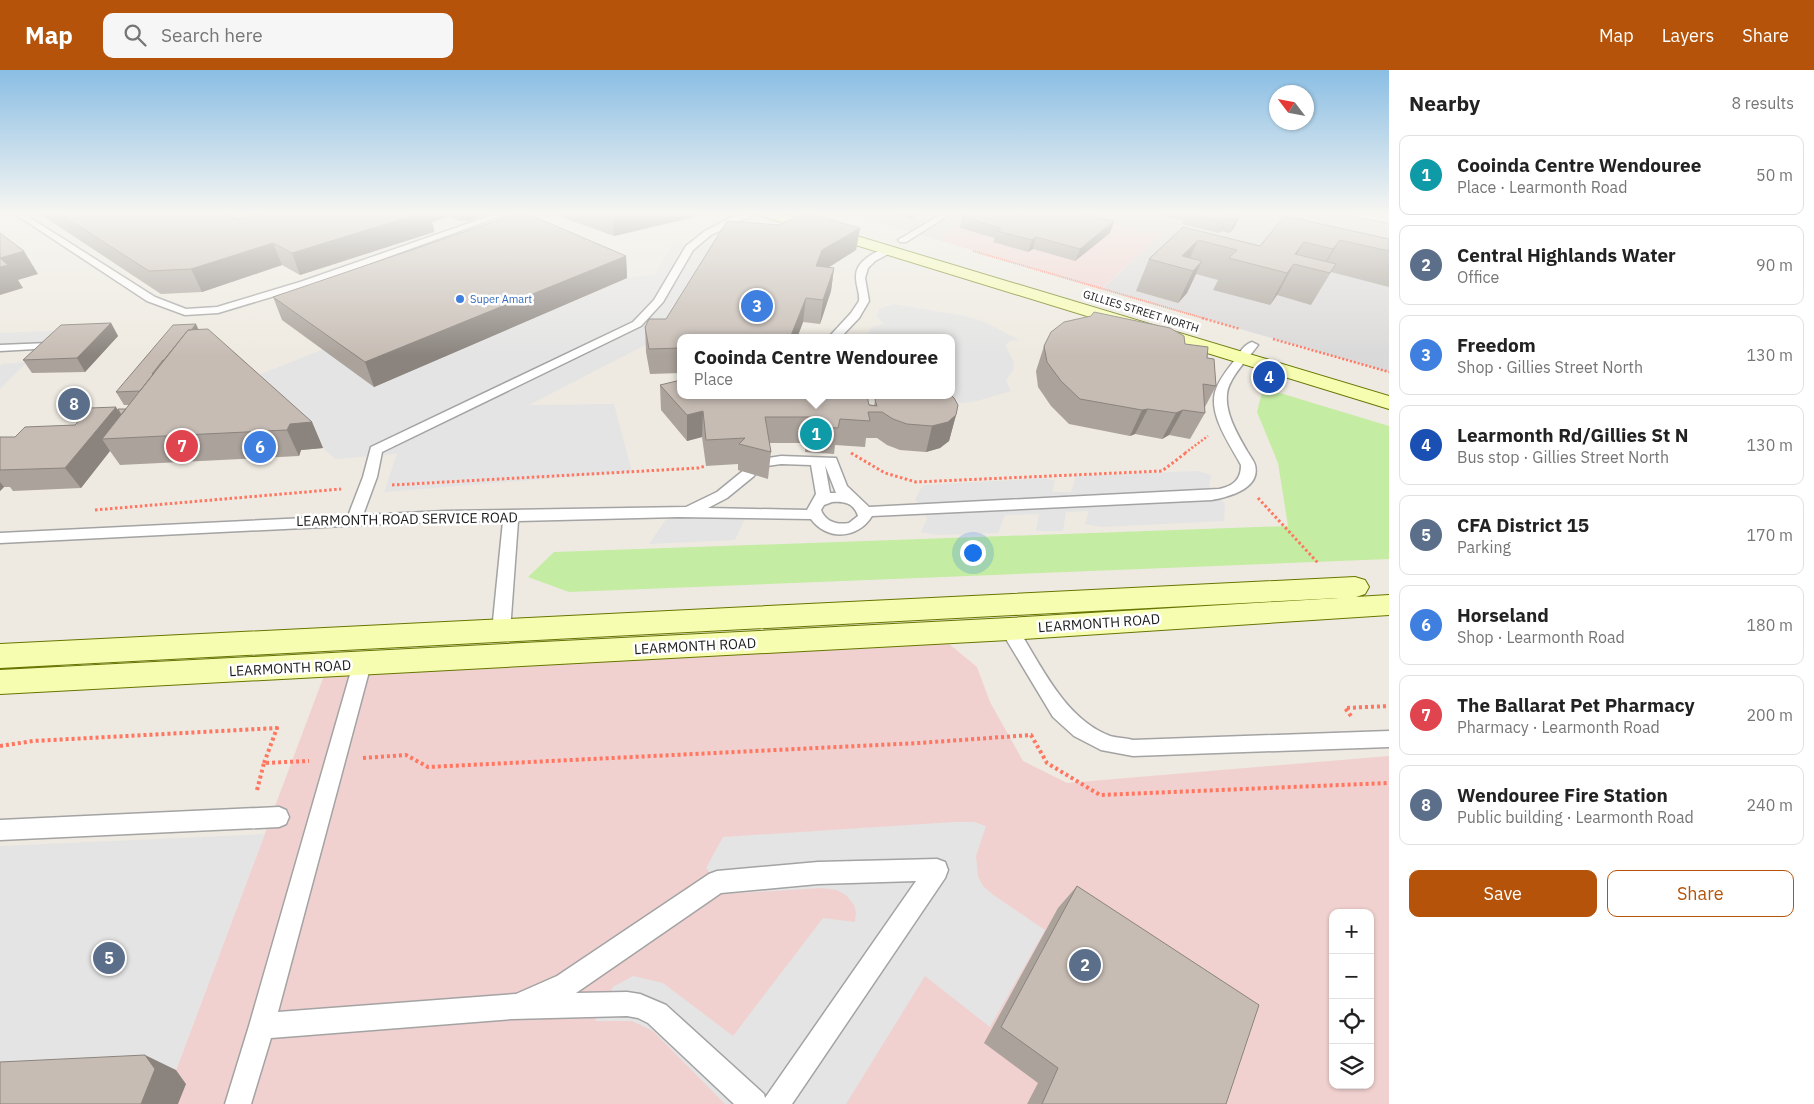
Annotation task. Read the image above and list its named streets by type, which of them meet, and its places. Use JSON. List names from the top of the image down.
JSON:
{
  "streets": {
    "main road": ["GILLIES STREET NORTH", "LEARMONTH ROAD"],
    "lane": ["LEARMONTH ROAD SERVICE ROAD"]
  },
  "crossings": [
    ["LEARMONTH ROAD SERVICE ROAD", "LEARMONTH ROAD"]
  ],
  "places": ["Super Amart"],
  "north": "top left",
  "page": {
    "header": "Map",
    "search": "Search here",
    "nav": ["Map", "Layers", "Share"],
    "heading": ["Nearby", "8 results"],
    "list": [
      {
        "mark": "1",
        "name": "Cooinda Centre Wendouree",
        "note": "Place · Learmonth Road",
        "value": "50 m"
      },
      {
        "mark": "2",
        "name": "Central Highlands Water",
        "note": "Office",
        "value": "90 m"
      },
      {
        "mark": "3",
        "name": "Freedom",
        "note": "Shop · Gillies Street North",
        "value": "130 m"
      },
      {
        "mark": "4",
        "name": "Learmonth Rd/Gillies St N",
        "note": "Bus stop · Gillies Street North",
        "value": "130 m"
      },
      {
        "mark": "5",
        "name": "CFA District 15",
        "note": "Parking",
        "value": "170 m"
      },
      {
        "mark": "6",
        "name": "Horseland",
        "note": "Shop · Learmonth Road",
        "value": "180 m"
      },
      {
        "mark": "7",
        "name": "The Ballarat Pet Pharmacy",
        "note": "Pharmacy · Learmonth Road",
        "value": "200 m"
      },
      {
        "mark": "8",
        "name": "Wendouree Fire Station",
        "note": "Public building · Learmonth Road",
        "value": "240 m"
      }
    ],
    "pins": [
      "3",
      "4",
      "8",
      "1",
      "7",
      "6",
      "5",
      "2"
    ],
    "popup": ["Cooinda Centre Wendouree", "Place"],
    "buttons": ["Save", "Share"],
    "map_buttons": ["+", "−"]
  }
}
